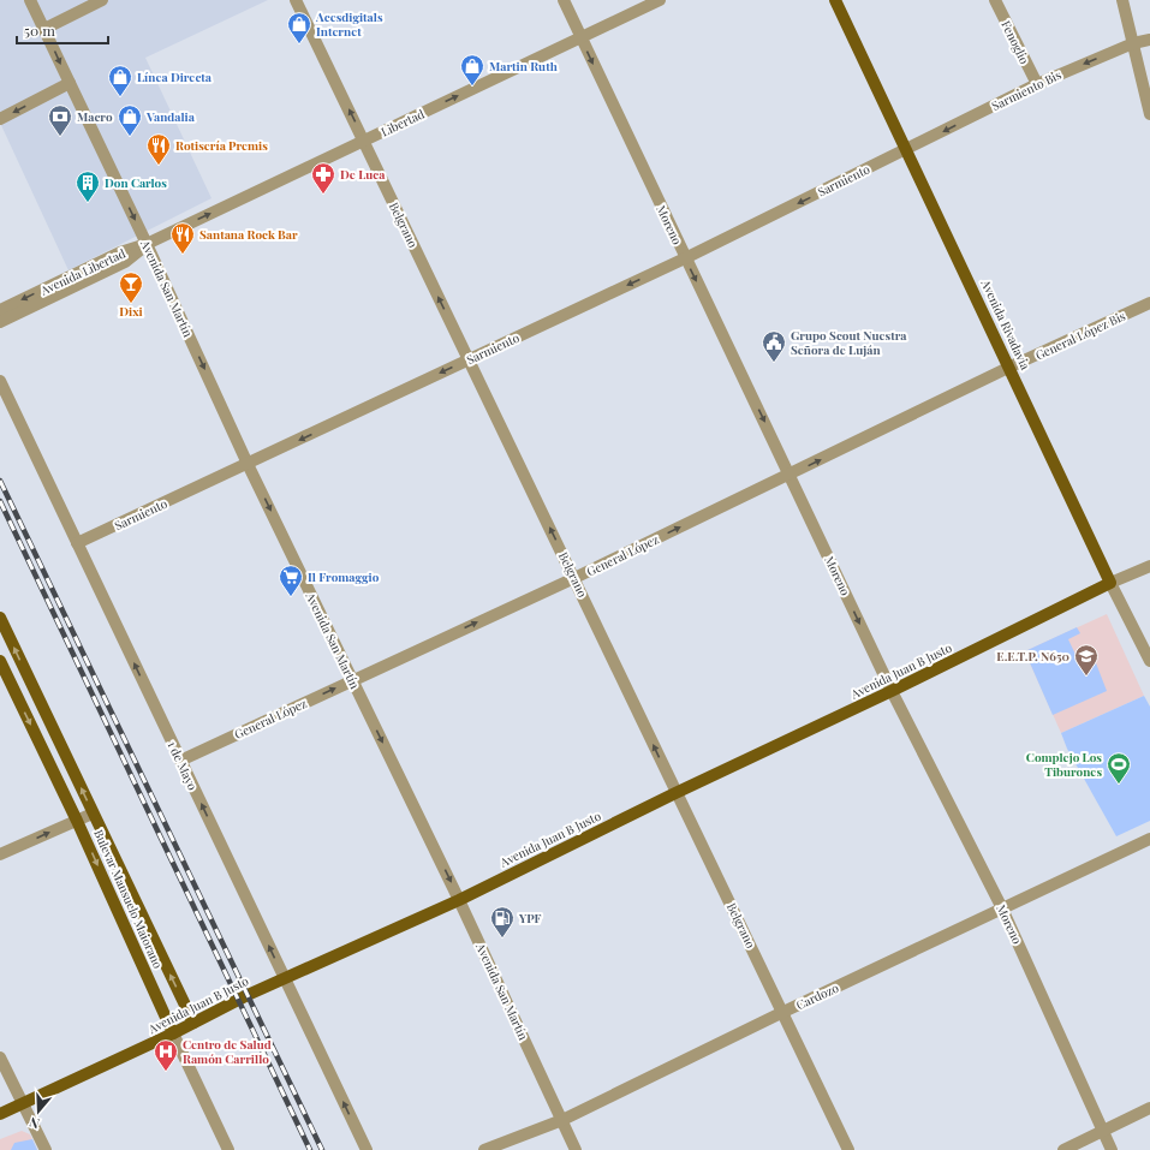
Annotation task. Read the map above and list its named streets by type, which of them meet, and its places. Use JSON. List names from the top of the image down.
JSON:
{
  "streets": {
    "main road": ["Avenida Rivadavia", "Avenida Juan B Justo", "Bulevar Mansuelo Maiorano"],
    "street": [
      "Fenoglio",
      "Sarmiento Bis",
      "Libertad",
      "Sarmiento",
      "Belgrano",
      "Moreno",
      "Avenida Libertad",
      "Avenida San Martín",
      "General López Bis",
      "General López",
      "1 de Mayo",
      "Cardozo"
    ]
  },
  "crossings": [
    ["Fenoglio", "Sarmiento Bis"],
    ["Sarmiento Bis", "Sarmiento"],
    ["Sarmiento Bis", "Avenida Rivadavia"],
    ["Libertad", "Belgrano"],
    ["Libertad", "Moreno"],
    ["Libertad", "Avenida Libertad"],
    ["Libertad", "Avenida San Martín"],
    ["Sarmiento", "Belgrano"],
    ["Sarmiento", "Moreno"],
    ["Sarmiento", "Avenida San Martín"],
    ["Sarmiento", "Avenida Rivadavia"],
    ["Sarmiento", "1 de Mayo"],
    ["Belgrano", "General López"],
    ["Belgrano", "Avenida Juan B Justo"],
    ["Belgrano", "Cardozo"],
    ["Moreno", "General López"],
    ["Moreno", "Avenida Juan B Justo"],
    ["Moreno", "Cardozo"],
    ["Avenida Libertad", "Avenida San Martín"],
    ["Avenida San Martín", "General López"],
    ["Avenida San Martín", "Avenida Juan B Justo"],
    ["Avenida San Martín", "Cardozo"],
    ["Avenida Rivadavia", "General López Bis"],
    ["Avenida Rivadavia", "General López"],
    ["Avenida Rivadavia", "Avenida Juan B Justo"],
    ["General López Bis", "General López"],
    ["General López", "1 de Mayo"],
    ["Avenida Juan B Justo", "1 de Mayo"],
    ["Avenida Juan B Justo", "Bulevar Mansuelo Maiorano"]
  ],
  "one_way": [
    "Sarmiento Bis",
    "Libertad",
    "Sarmiento",
    "Belgrano",
    "Moreno",
    "Avenida San Martín",
    "General López",
    "1 de Mayo"
  ],
  "places": {
    "shop": [
      "Acesdigitals Internet",
      "Martin Ruth",
      "Línea Directa",
      "Vandalia"
    ],
    "bank": ["Macro"],
    "restaurant": ["Rotisería Premis", "Santana Rock Bar"],
    "pharmacy": ["De Luca"],
    "building": ["Don Carlos"],
    "bar": ["Dixi"],
    "public building": ["Grupo Scout Nuestra Señora de Luján"],
    "supermarket": ["Il Fromaggio"],
    "school or university": ["E.E.T.P. N650"],
    "sports": ["Complejo Los Tiburones"],
    "fuel station": ["YPF"],
    "hospital": ["Centro de Salud Ramón Carrillo"]
  },
  "scale_bar": "50 m",
  "north": "bottom"
}
